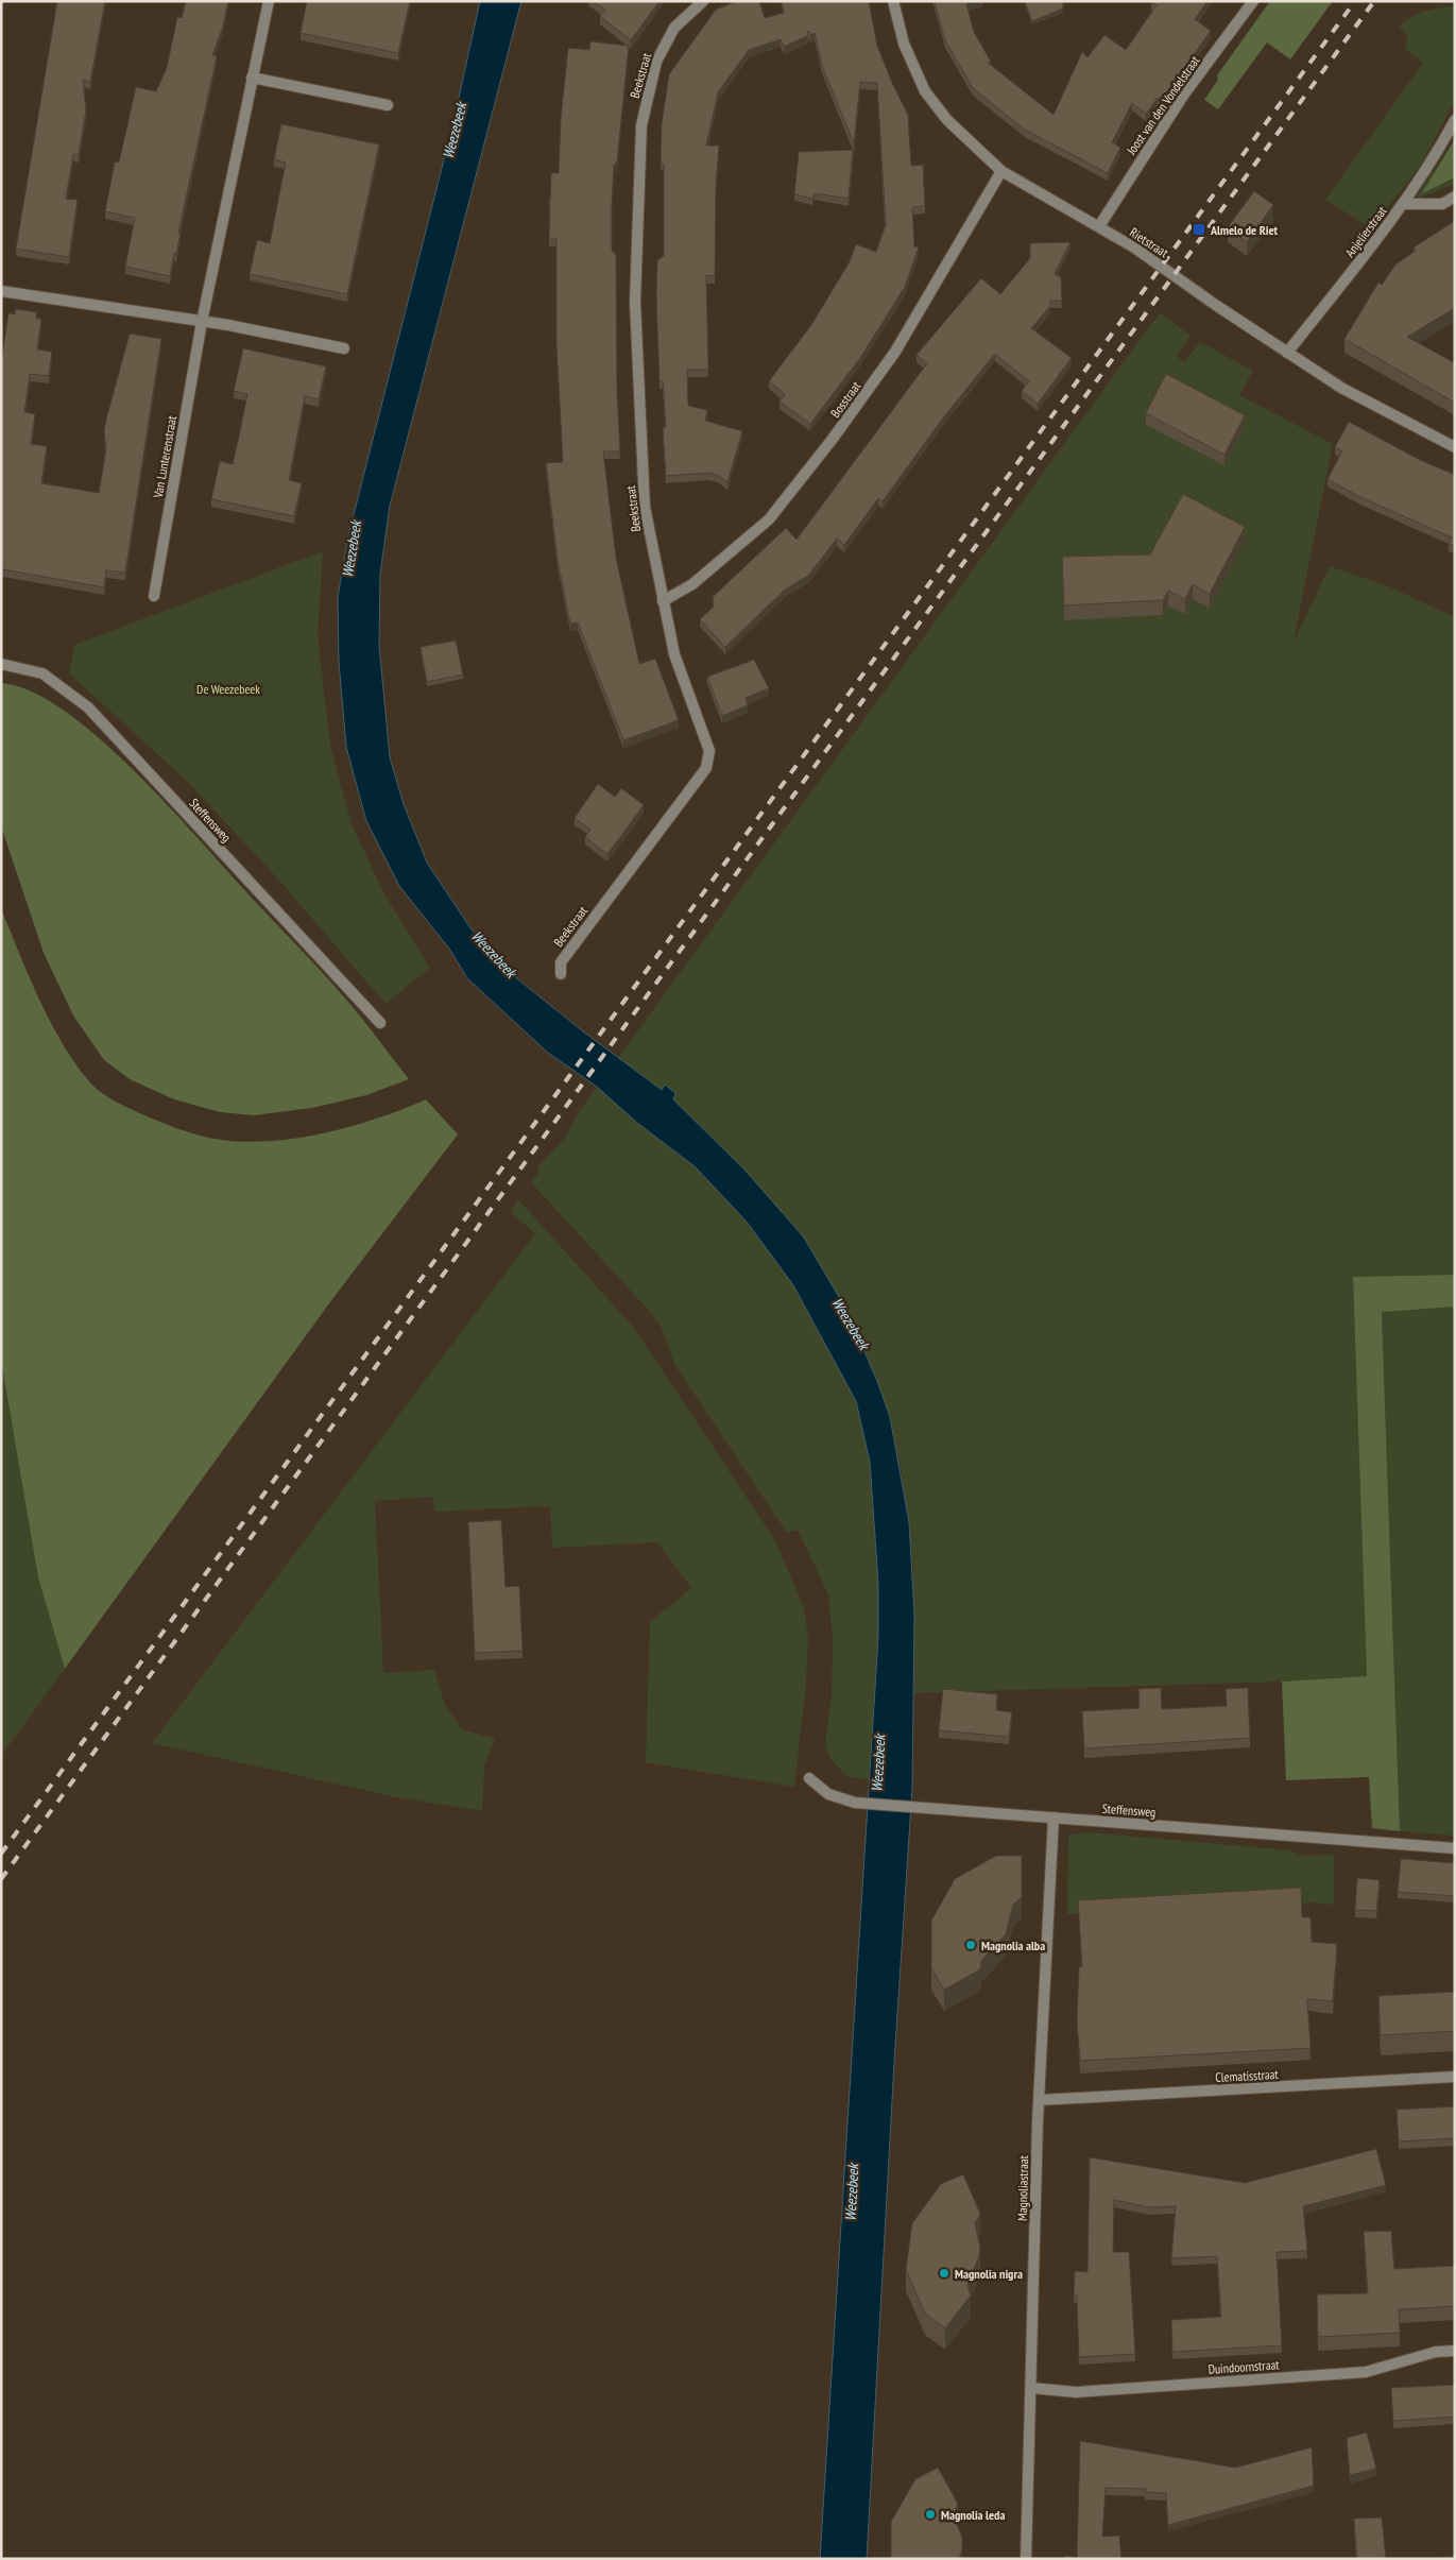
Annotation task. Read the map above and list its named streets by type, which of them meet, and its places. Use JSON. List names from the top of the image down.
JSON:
{
  "streets": {
    "street": [
      "Beekstraat",
      "Joost van den Vondelstraat",
      "Anjelierstraat",
      "Rietstraat",
      "Bosstraat",
      "Van Lunterenstraat",
      "Steffensweg",
      "Clematisstraat",
      "Magnoliastraat",
      "Duindoornstraat"
    ]
  },
  "crossings": [
    ["Beekstraat", "Bosstraat"],
    ["Joost van den Vondelstraat", "Rietstraat"],
    ["Anjelierstraat", "Rietstraat"],
    ["Rietstraat", "Bosstraat"],
    ["Steffensweg", "Magnoliastraat"],
    ["Clematisstraat", "Magnoliastraat"],
    ["Magnoliastraat", "Duindoornstraat"]
  ],
  "water": ["Weezebeek"],
  "parks": ["De Weezebeek"],
  "places": {
    "transit": ["Almelo de Riet"],
    "other": ["Magnolia alba", "Magnolia nigra", "Magnolia leda"]
  }
}
